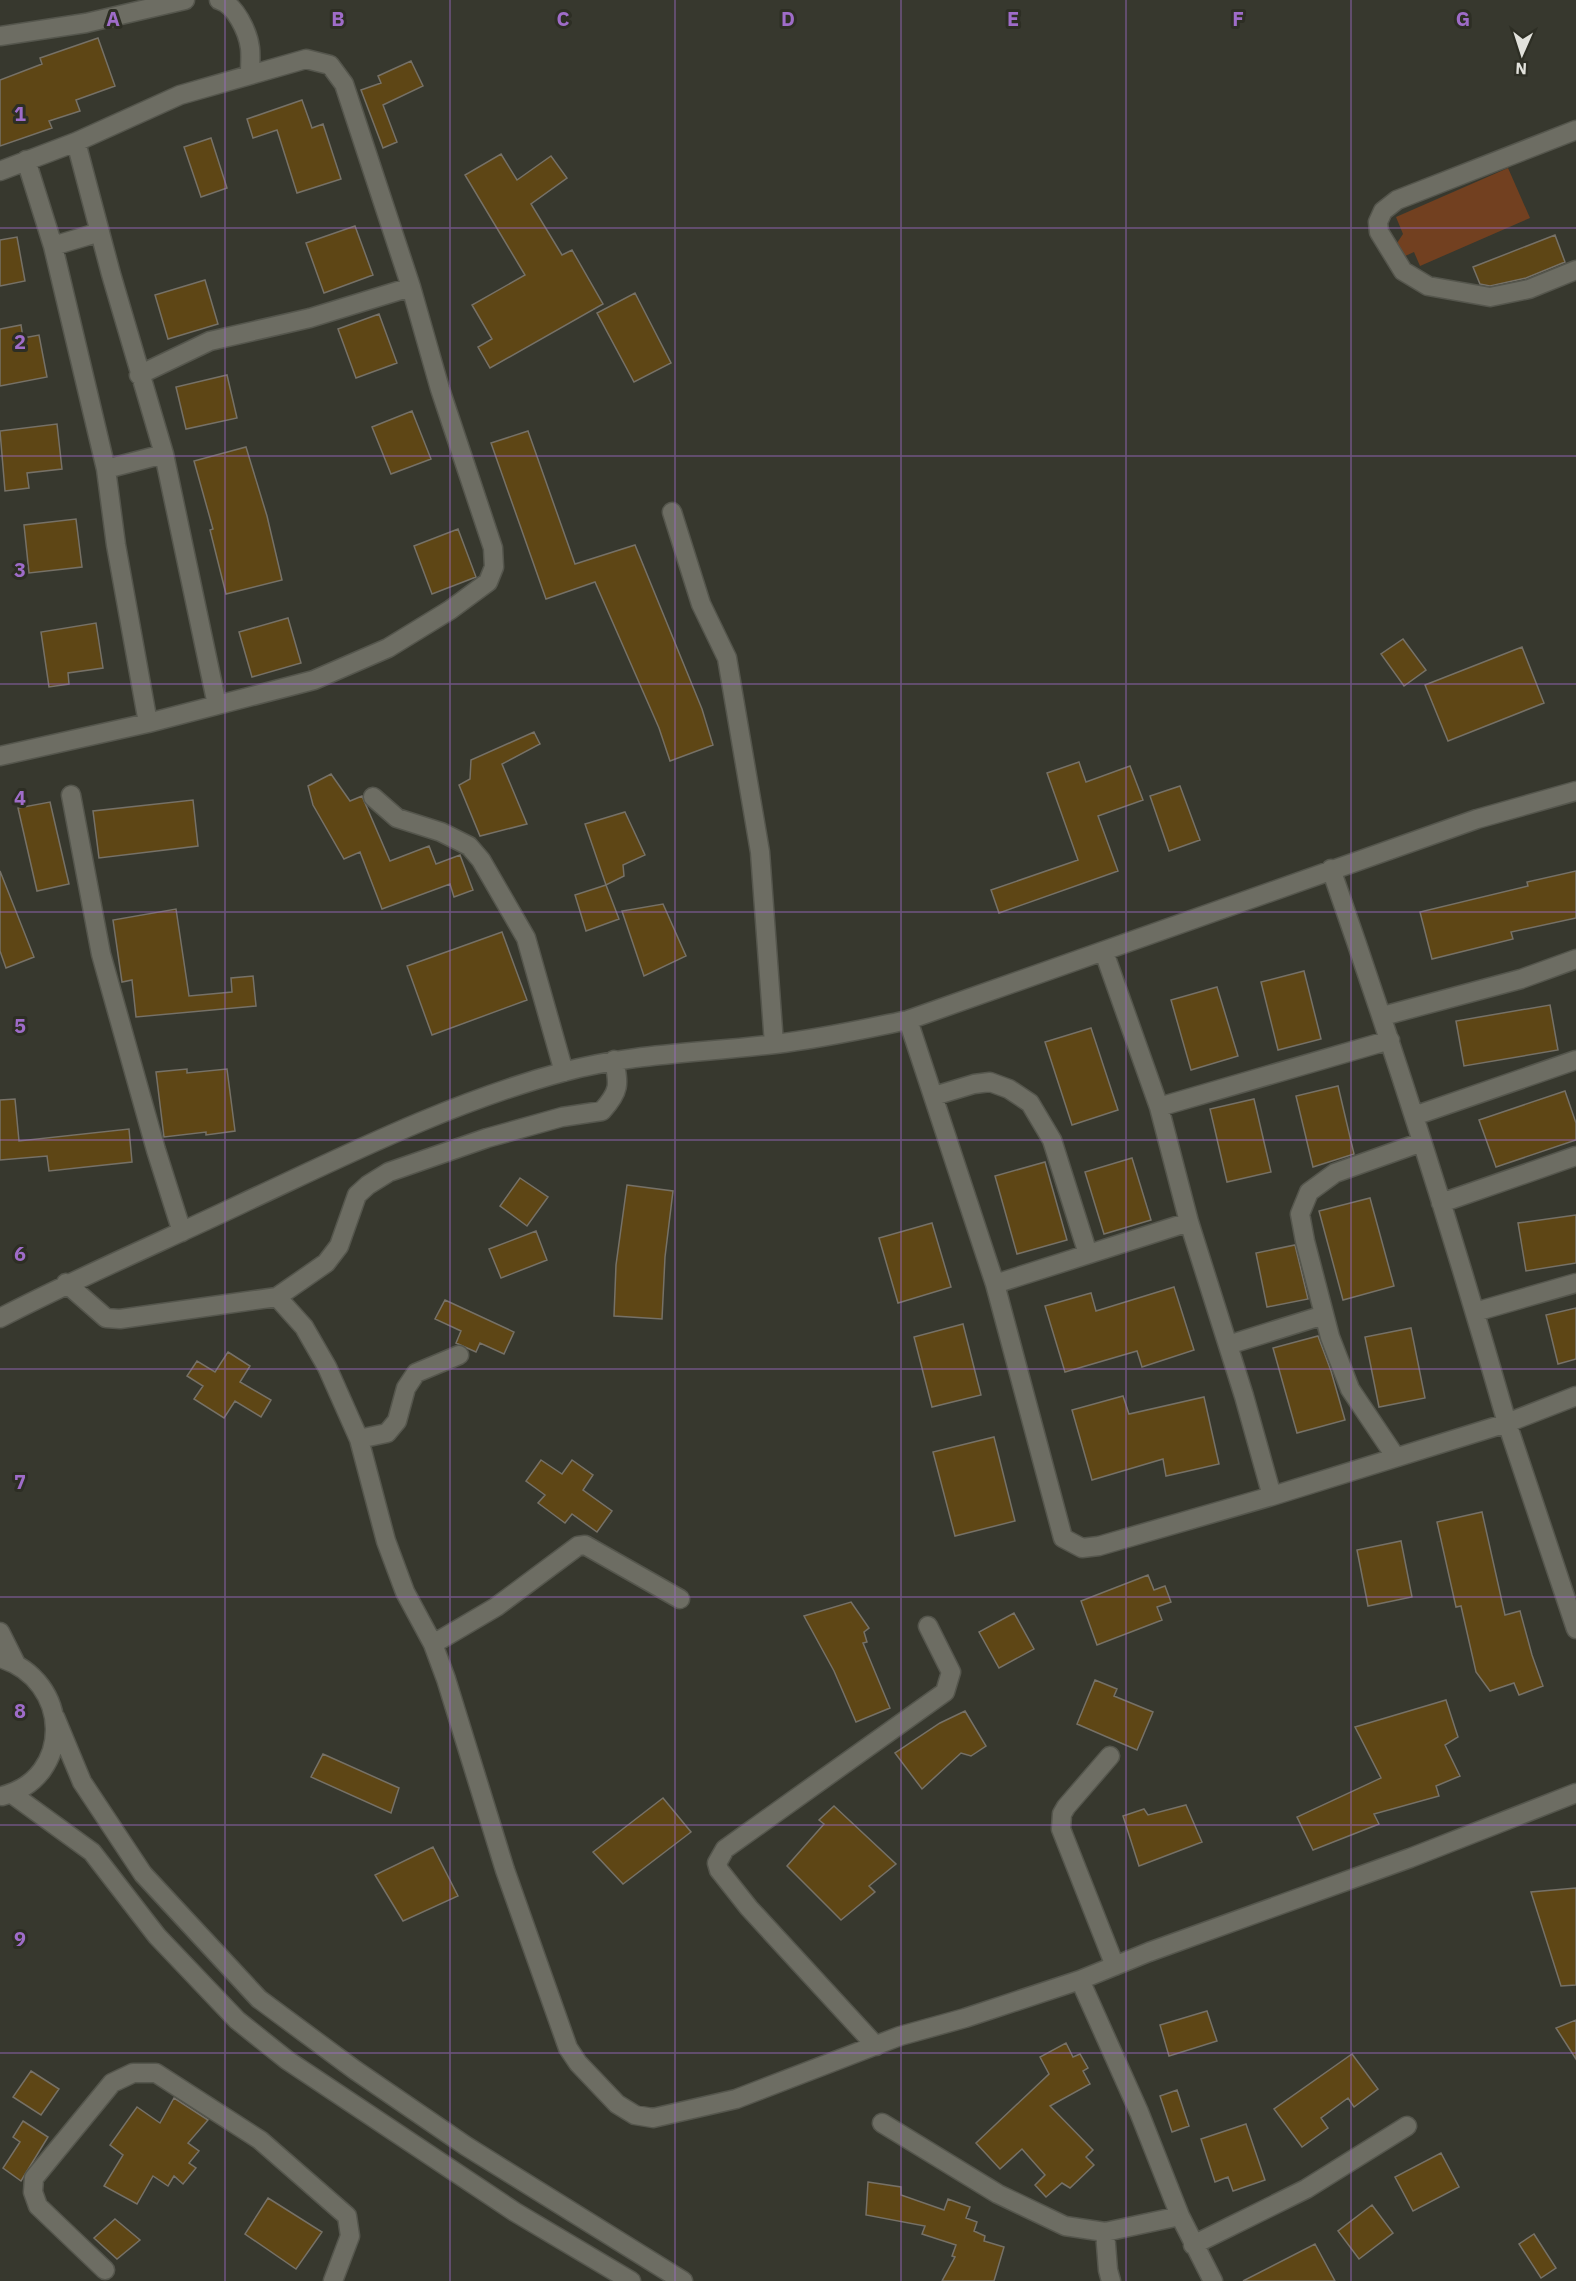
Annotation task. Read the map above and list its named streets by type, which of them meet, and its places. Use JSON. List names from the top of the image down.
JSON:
{
  "north": "bottom",
  "grid": {
    "columns": [
      "A",
      "B",
      "C",
      "D",
      "E",
      "F",
      "G"
    ],
    "rows": [
      "1",
      "2",
      "3",
      "4",
      "5",
      "6",
      "7",
      "8",
      "9"
    ]
  }
}
